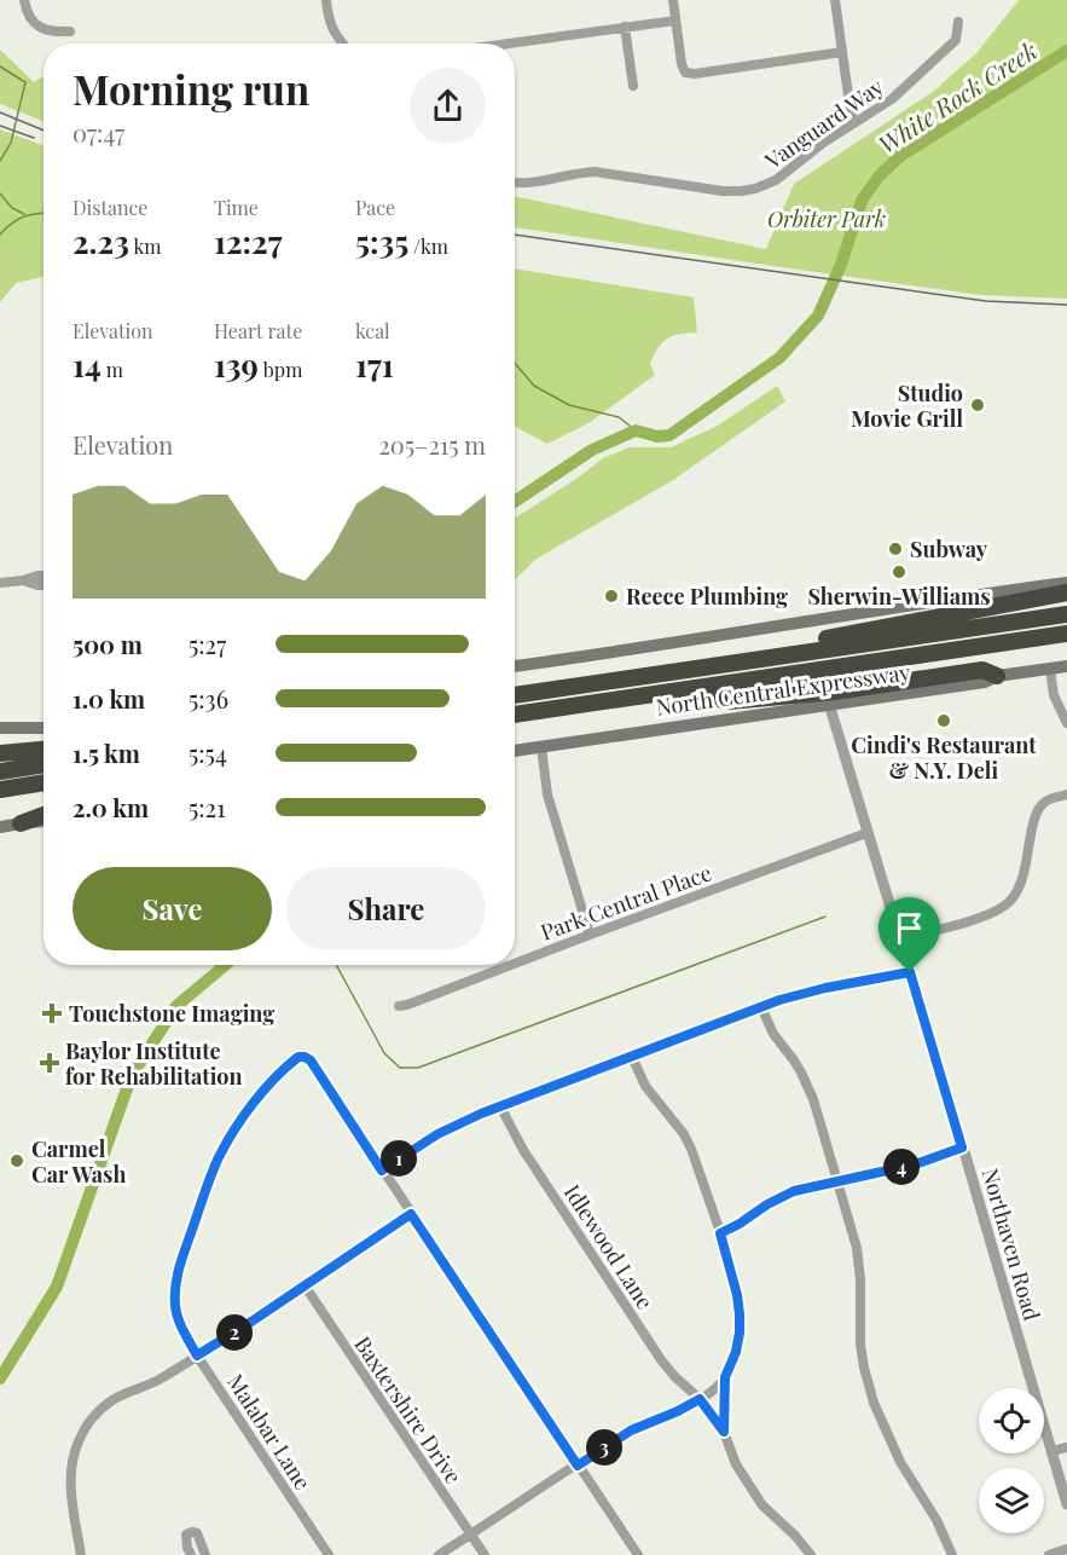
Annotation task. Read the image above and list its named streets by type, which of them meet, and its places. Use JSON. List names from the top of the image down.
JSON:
{
  "streets": {
    "highway": ["North Central Expressway"],
    "street": [
      "Vanguard Way",
      "Park Central Place",
      "Northaven Road",
      "Idlewood Lane",
      "Baxtershire Drive",
      "Malabar Lane"
    ]
  },
  "crossings": [
    ["North Central Expressway", "Northaven Road"],
    ["Park Central Place", "Northaven Road"]
  ],
  "water": ["White Rock Creek"],
  "parks": ["Orbiter Park"],
  "places": {
    "other": [
      "Studio Movie Grill",
      "Subway",
      "Sherwin-Williams",
      "Reece Plumbing",
      "Cindi's Restaurant & N.Y. Deli",
      "Carmel Car Wash"
    ],
    "health": ["Touchstone Imaging", "Baylor Institute for Rehabilitation"]
  },
  "page": {
    "heading": ["Morning run", "07:47"],
    "stats": [
      ["Distance", "2.23 km"],
      ["Time", "12:27"],
      ["Pace", "5:35 /km"],
      ["Elevation", "14 m"],
      ["Heart rate", "139 bpm"],
      ["kcal", "171"]
    ],
    "chart": ["Elevation", "205–215 m"],
    "list": [
      {
        "name": "500 m",
        "note": "5:27"
      },
      {
        "name": "1.0 km",
        "note": "5:36"
      },
      {
        "name": "1.5 km",
        "note": "5:54"
      },
      {
        "name": "2.0 km",
        "note": "5:21"
      }
    ],
    "buttons": ["Save", "Share"],
    "pins": [
      "1",
      "4",
      "2",
      "3"
    ]
  }
}
